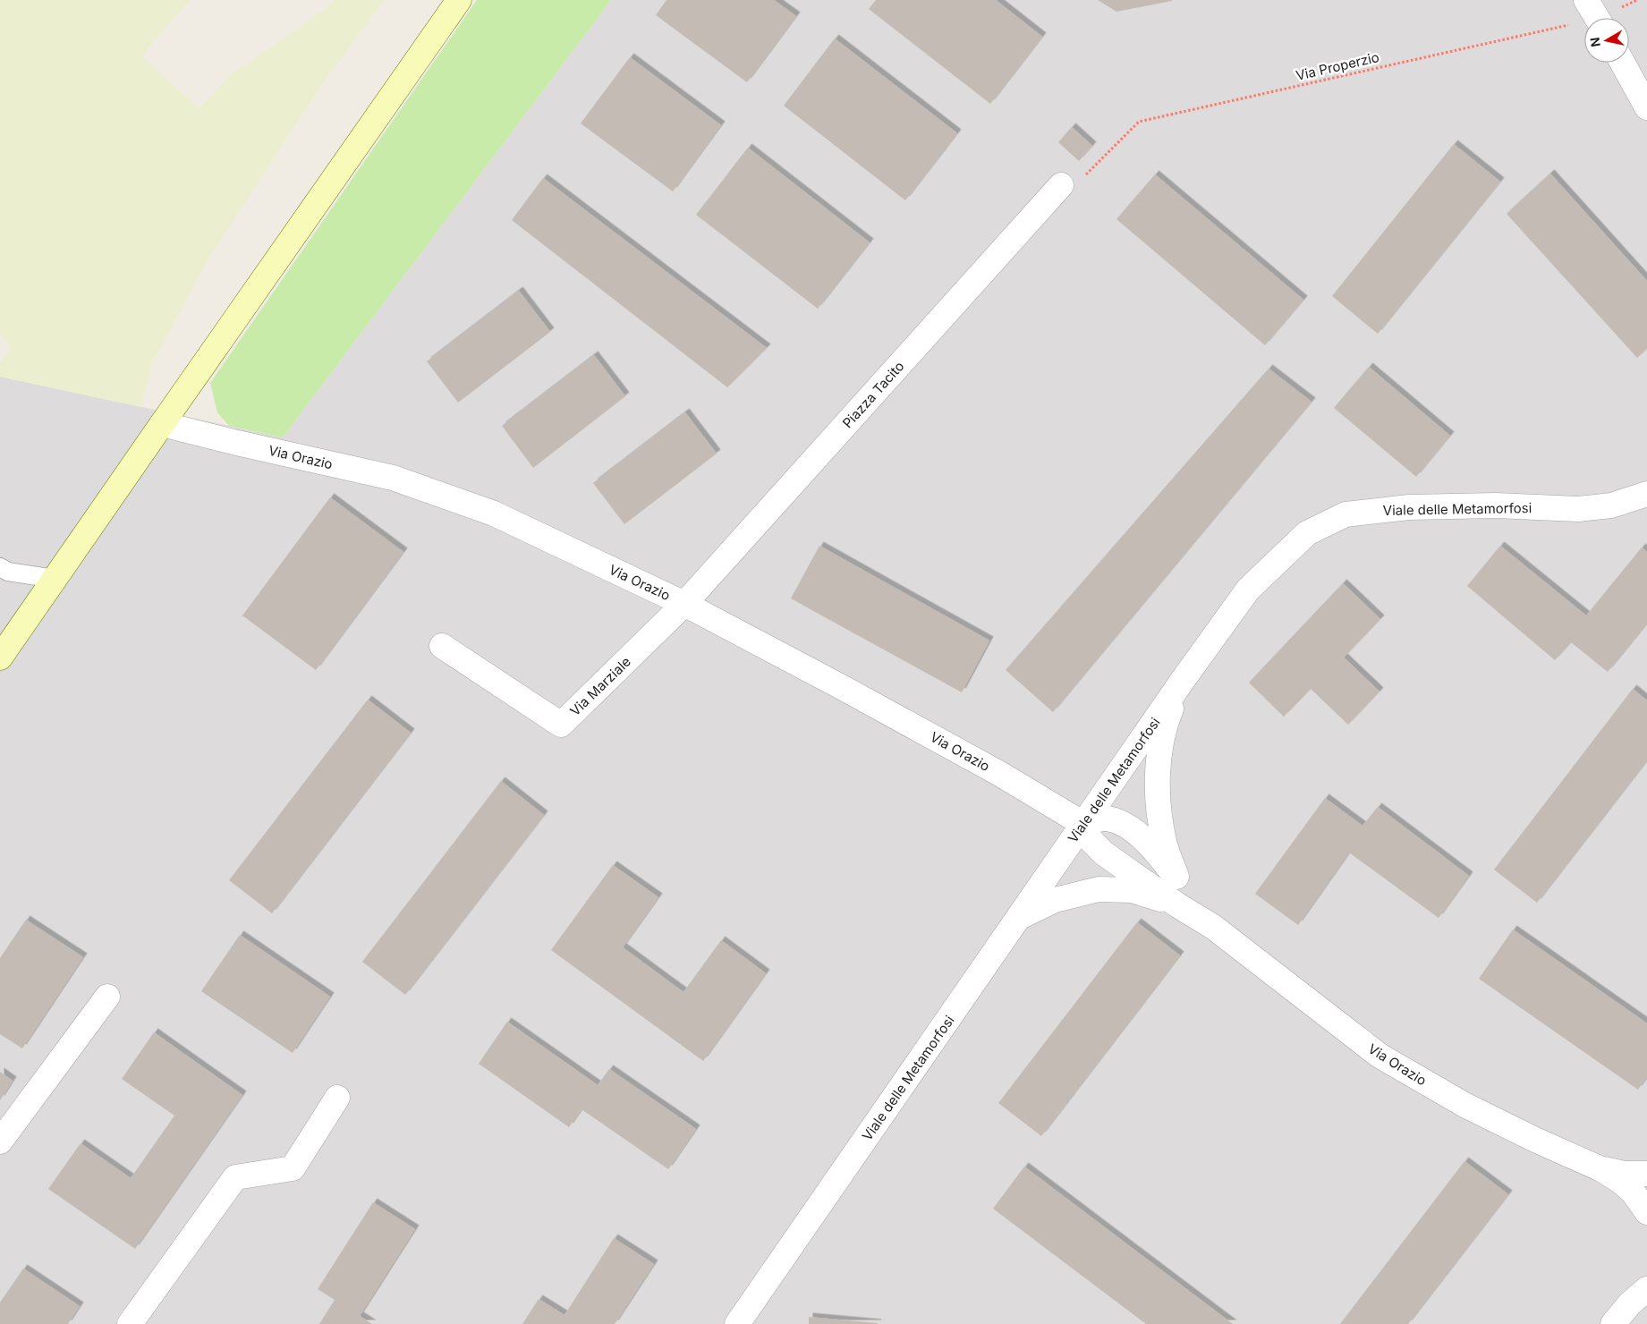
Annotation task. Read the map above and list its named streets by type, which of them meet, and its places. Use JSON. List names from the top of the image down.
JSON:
{
  "streets": {
    "street": [
      "Piazza Tacito",
      "Via Orazio",
      "Viale delle Metamorfosi",
      "Via Marziale"
    ],
    "path": ["Via Properzio"]
  },
  "crossings": [
    ["Via Properzio", "Piazza Tacito"],
    ["Piazza Tacito", "Via Orazio"],
    ["Piazza Tacito", "Via Marziale"],
    ["Via Orazio", "Viale delle Metamorfosi"],
    ["Via Orazio", "Via Marziale"]
  ],
  "north": "left"
}
